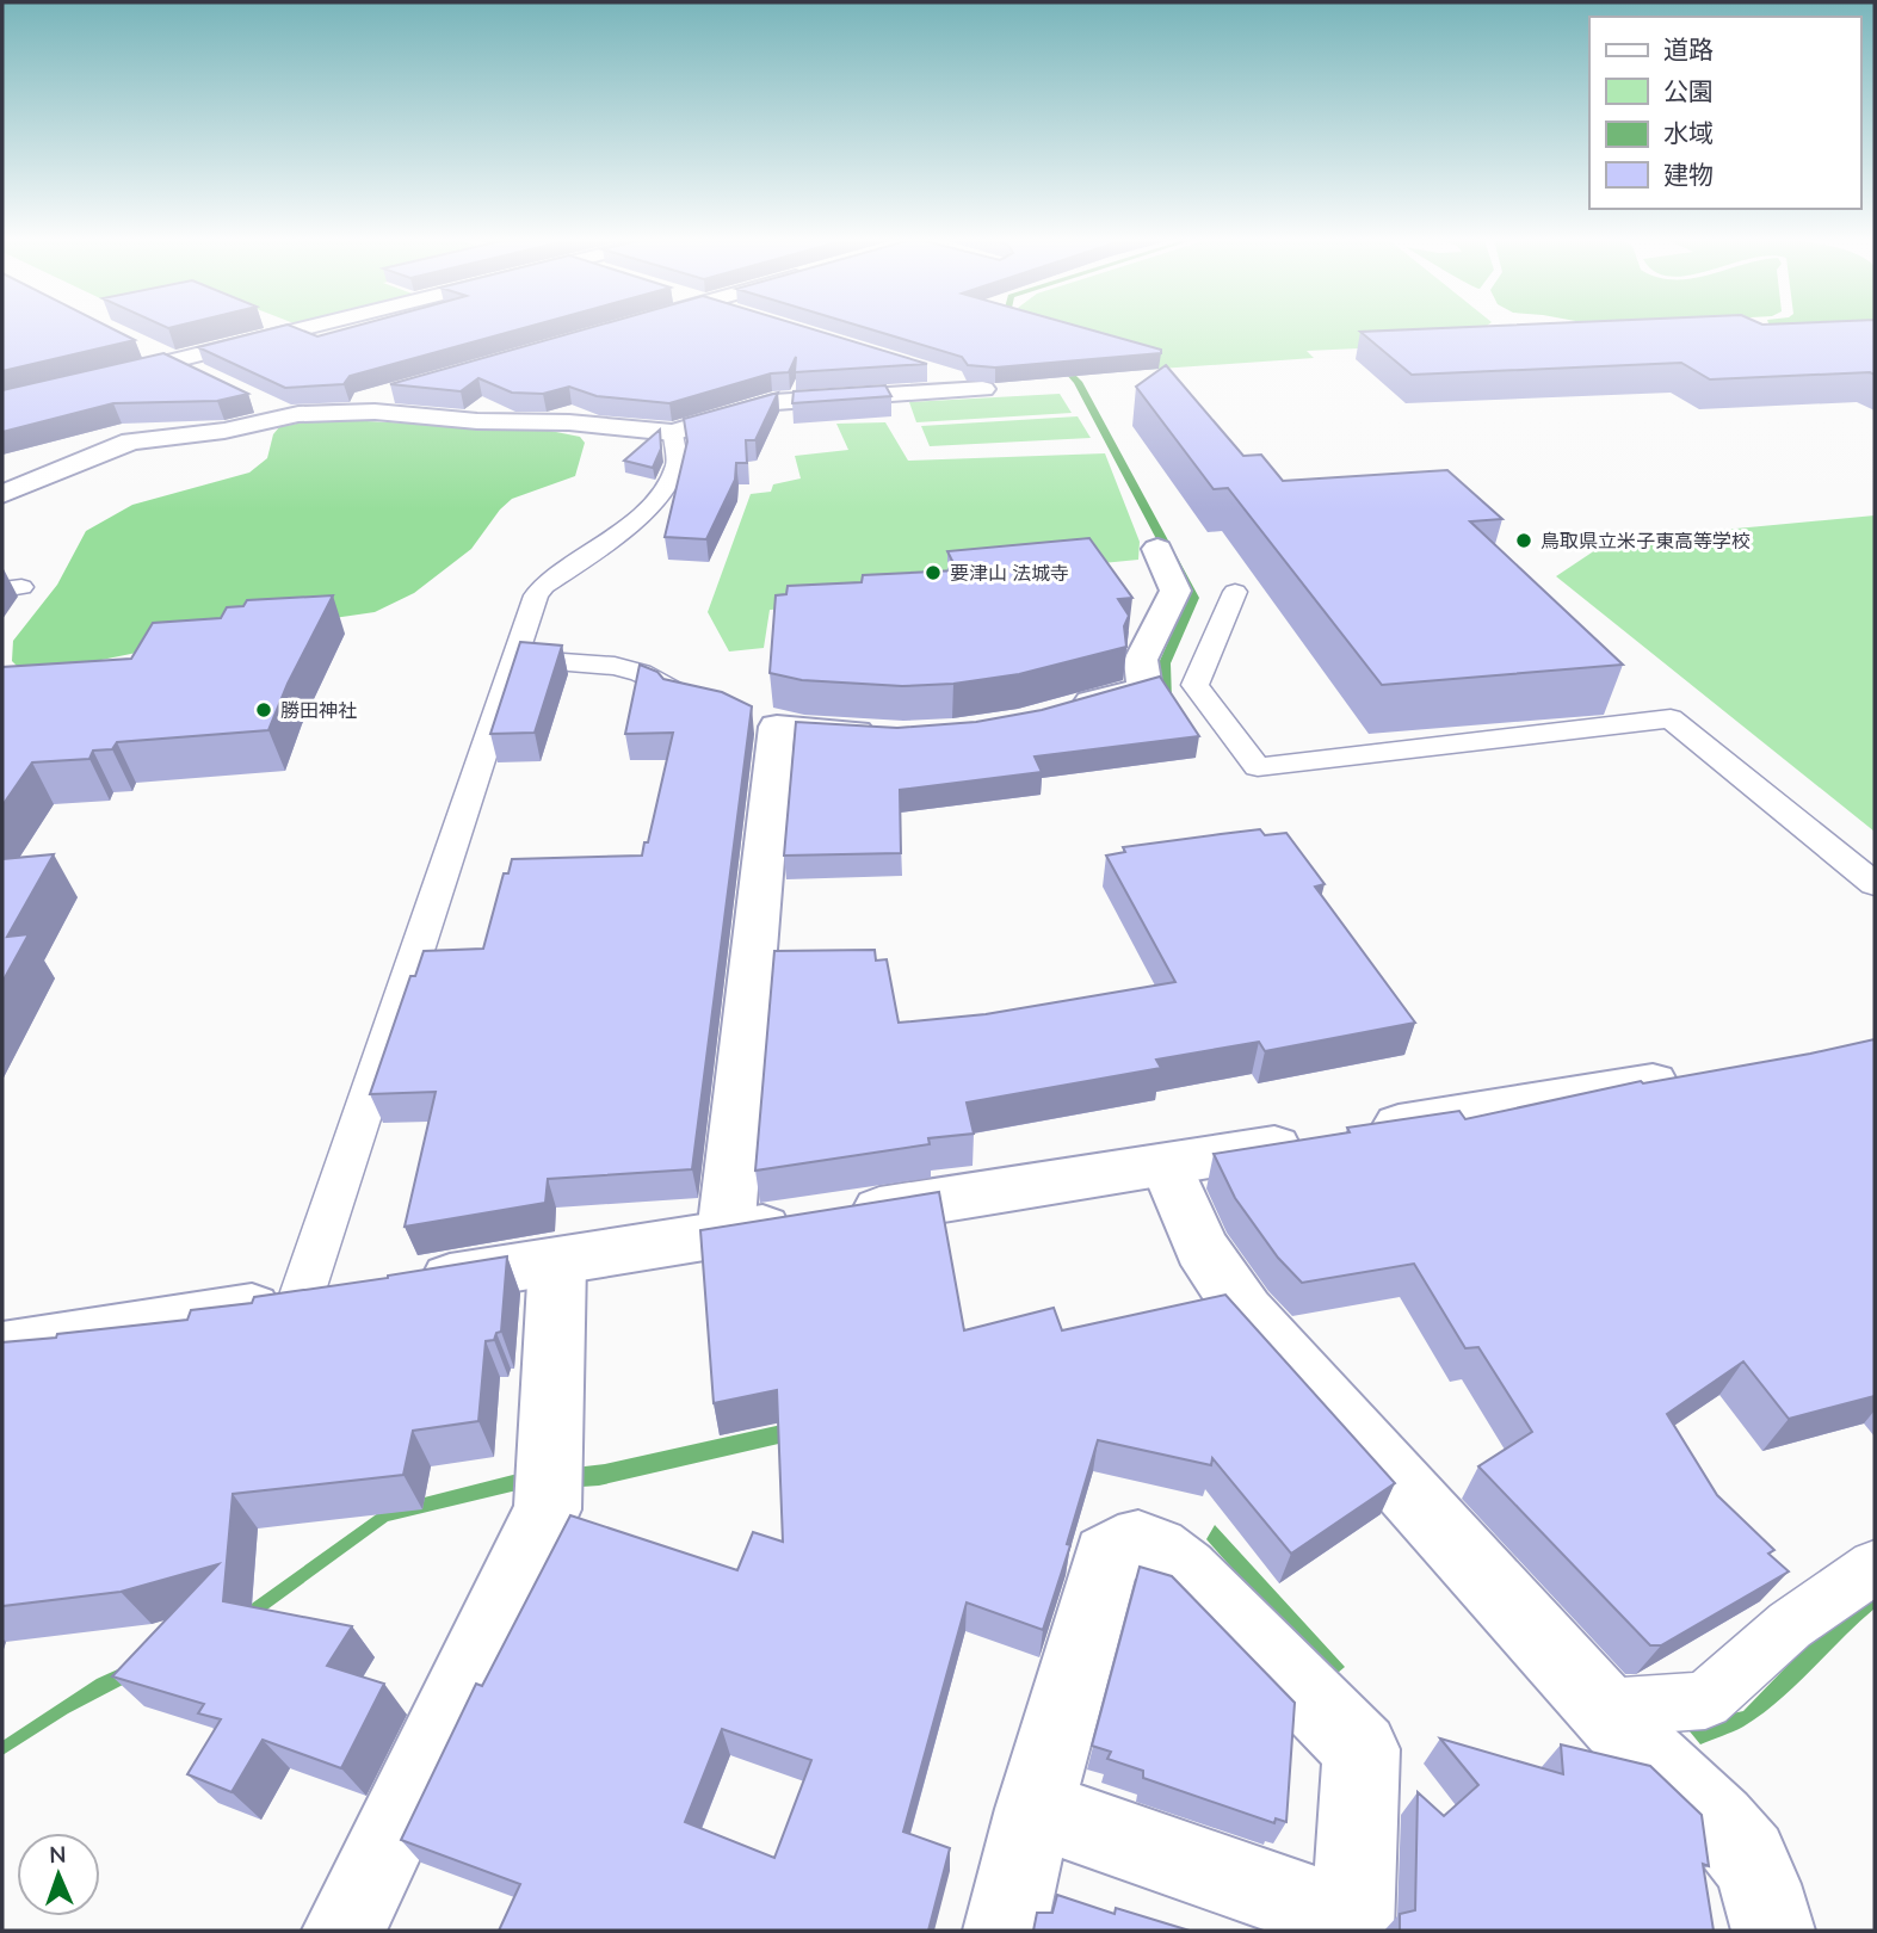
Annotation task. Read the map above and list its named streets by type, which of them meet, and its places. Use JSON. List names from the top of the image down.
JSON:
{
  "places": ["鳥取県立米子東高等学校", "要津山 法城寺", "勝田神社"],
  "legend": [
    "道路",
    "公園",
    "水域",
    "建物"
  ],
  "north": "top"
}
